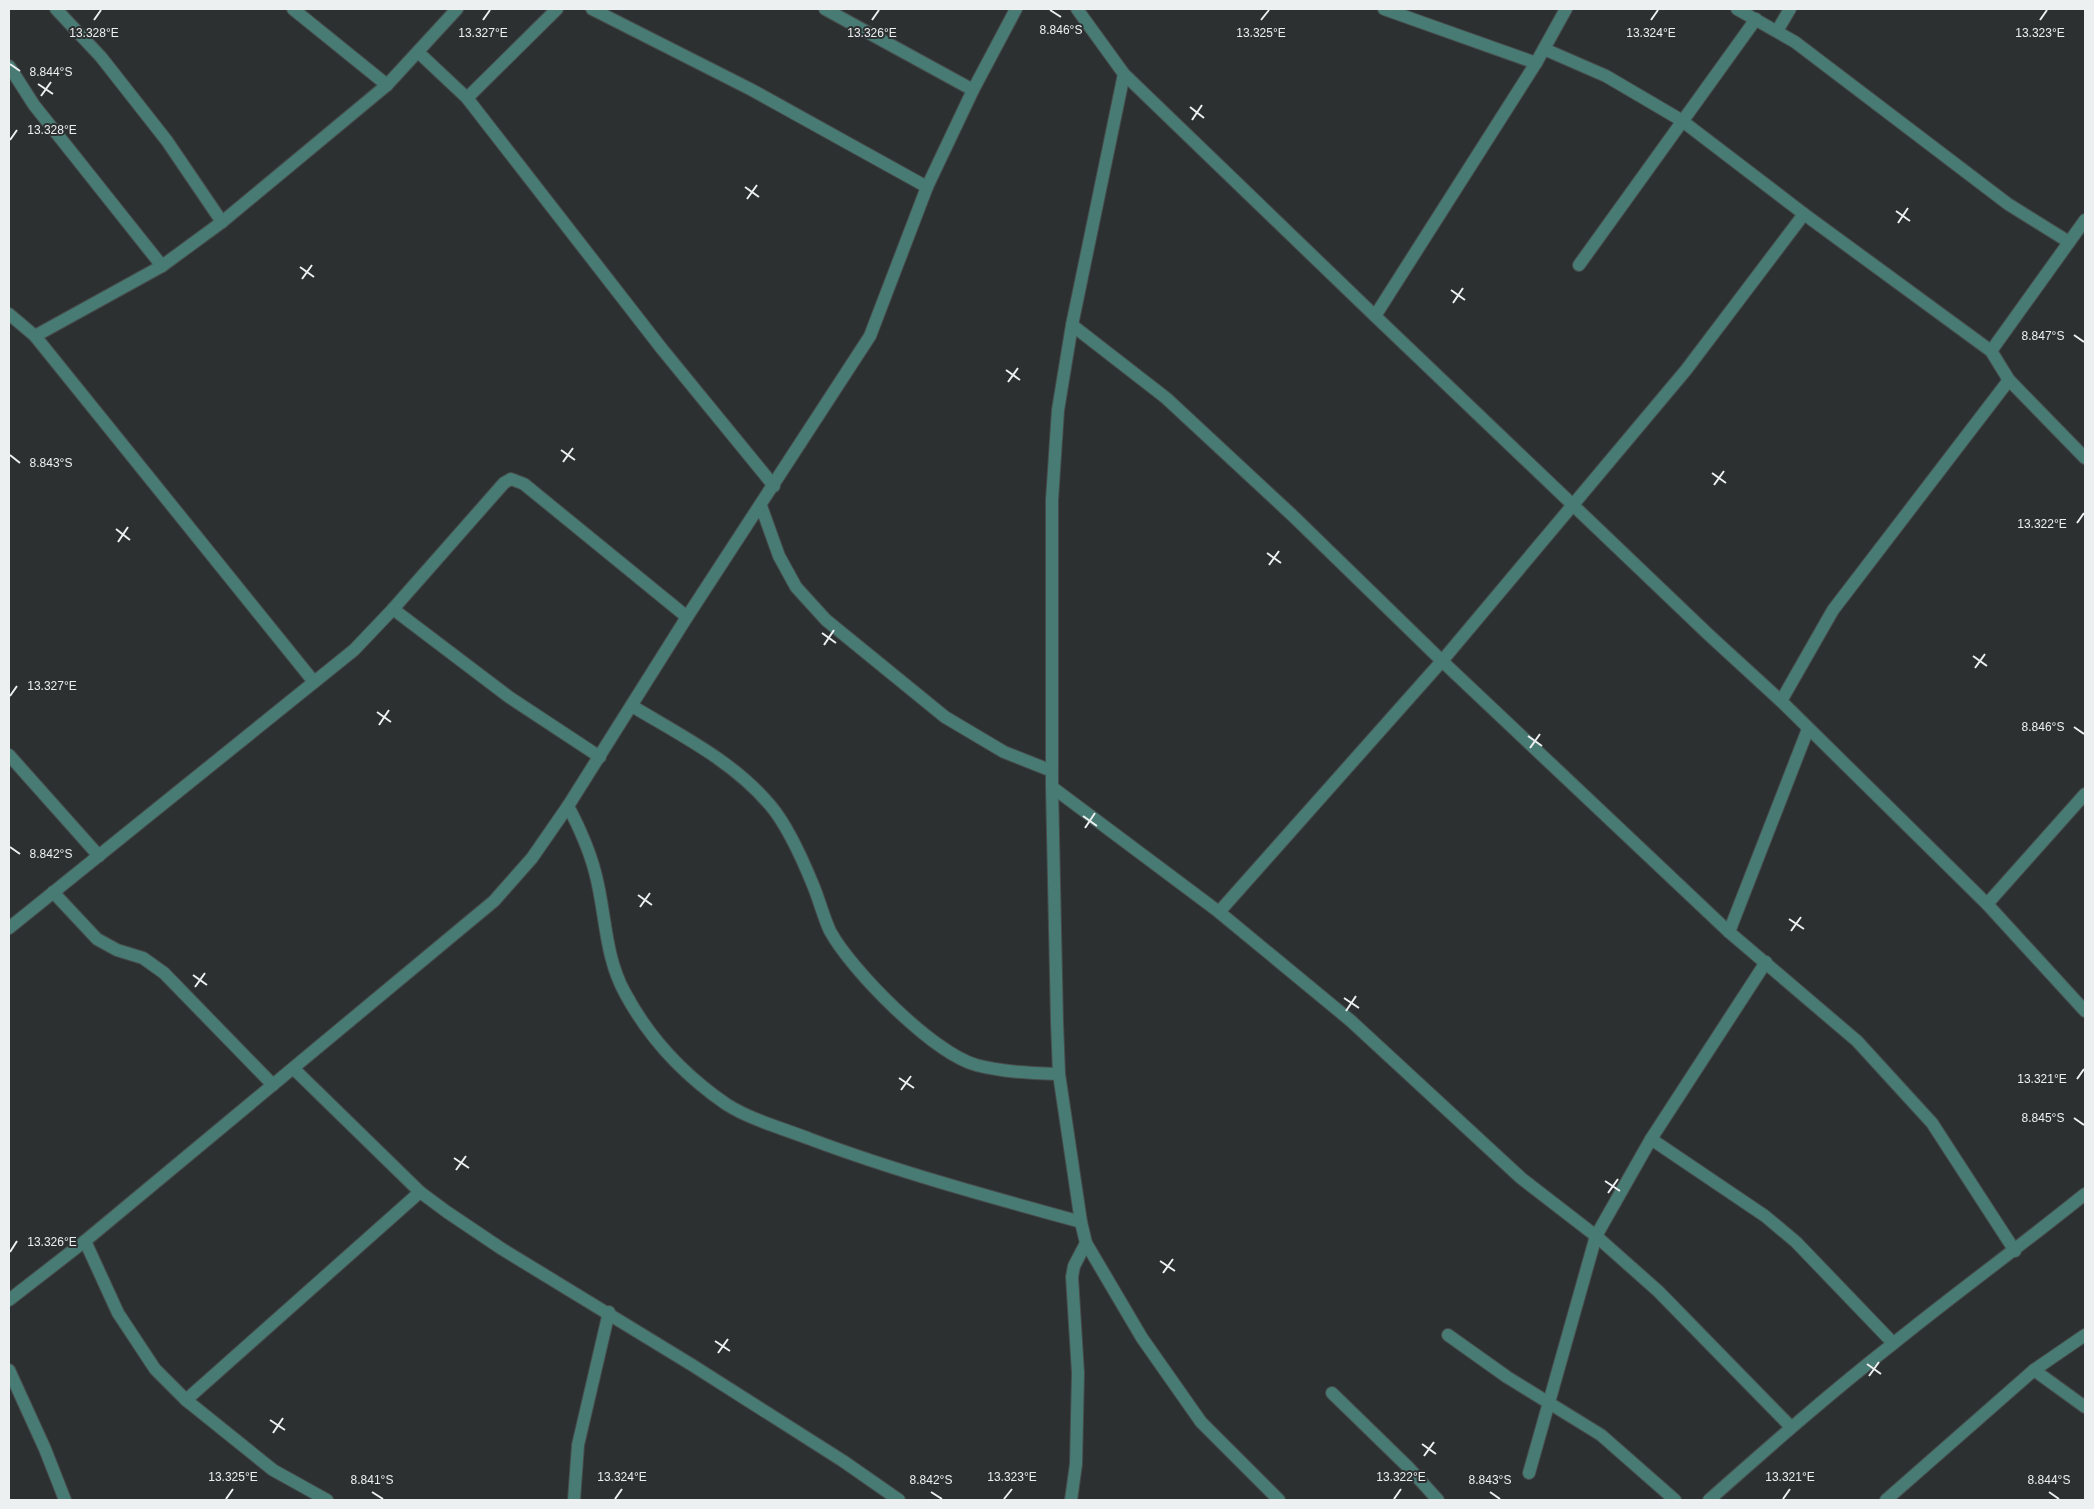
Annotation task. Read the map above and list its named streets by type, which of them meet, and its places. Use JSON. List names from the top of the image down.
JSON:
{
  "coordinates": [
    "8.846°S",
    "13.328°E",
    "13.327°E",
    "13.326°E",
    "13.325°E",
    "13.324°E",
    "13.323°E",
    "8.844°S",
    "8.847°S",
    "8.843°S",
    "13.322°E",
    "8.842°S",
    "13.321°E",
    "8.845°S",
    "8.841°S"
  ]
}
